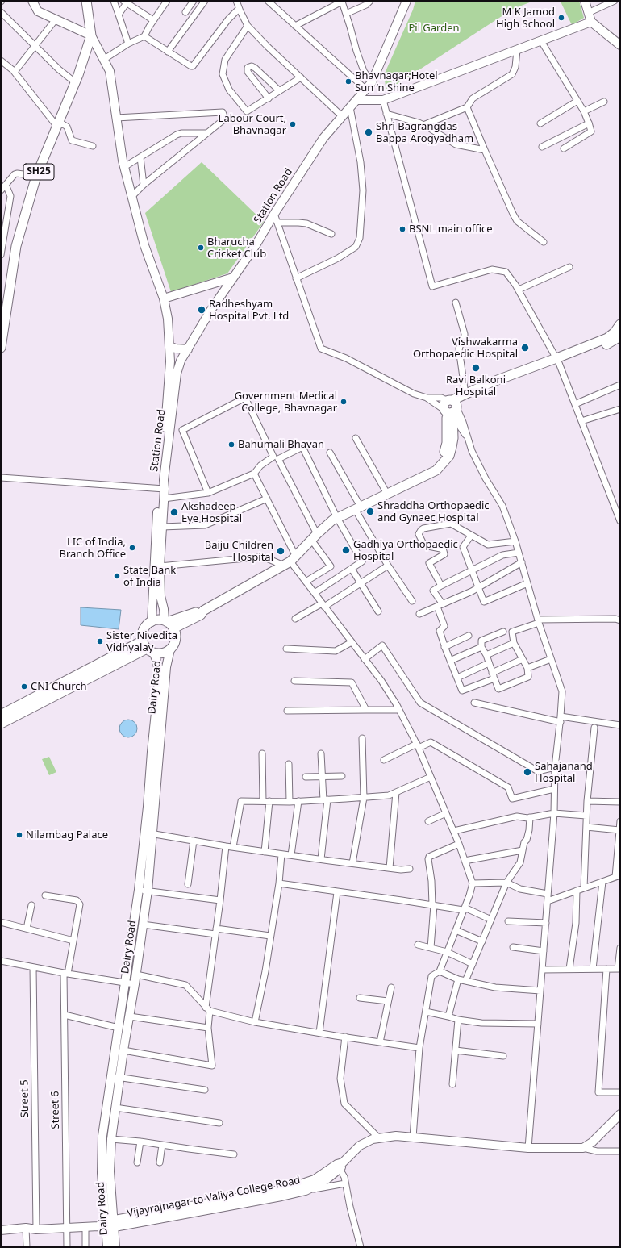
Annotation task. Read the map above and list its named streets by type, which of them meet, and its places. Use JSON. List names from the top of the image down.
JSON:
{
  "streets": {
    "main road": [
      "SH25",
      "Station Road",
      "Dairy Road",
      "Vijayrajnagar to Valiya College Road"
    ],
    "street": ["Street 5", "Street 6"]
  },
  "crossings": [
    ["Station Road", "Dairy Road"],
    ["Dairy Road", "Vijayrajnagar to Valiya College Road"],
    ["Street 5", "Vijayrajnagar to Valiya College Road"],
    ["Street 6", "Vijayrajnagar to Valiya College Road"]
  ],
  "parks": ["Pil Garden"],
  "places": [
    "M K Jamod High School",
    "Bhavnagar;Hotel Sun ‘n Shine",
    "Labour Court, Bhavnagar",
    "Shri Bagrangdas Bappa Arogyadham",
    "BSNL main office",
    "Bharucha Cricket Club",
    "Radheshyam Hospital Pvt. Ltd",
    "Vishwakarma Orthopaedic Hospital",
    "Ravi Balkoni Hospital",
    "Government Medical College, Bhavnagar",
    "Bahumali Bhavan",
    "Shraddha Orthopaedic and Gynaec Hospital",
    "Akshadeep Eye Hospital",
    "LIC of India, Branch Office",
    "Gadhiya Orthopaedic Hospital",
    "Baiju Children Hospital",
    "State Bank of India",
    "Sister Nivedita Vidhyalay",
    "CNI Church",
    "Sahajanand Hospital",
    "Nilambag Palace"
  ]
}
